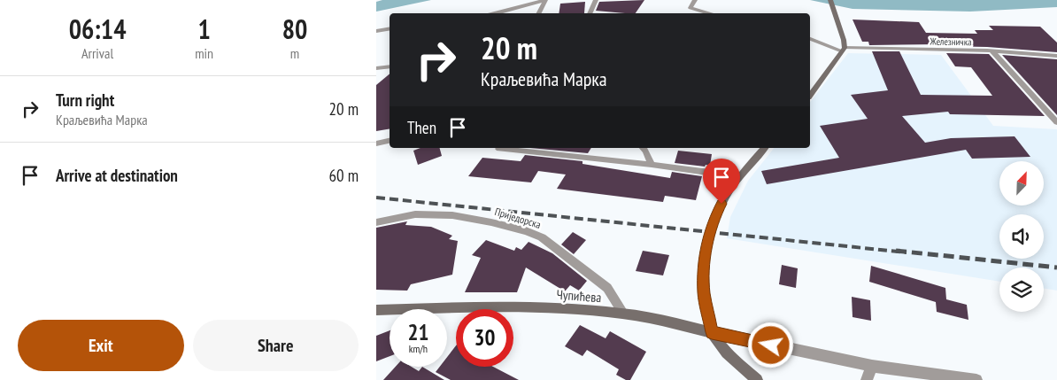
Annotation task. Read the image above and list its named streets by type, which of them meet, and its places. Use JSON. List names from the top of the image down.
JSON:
{
  "streets": {
    "street": ["Железничка", "Приједорска", "Чупићева"]
  },
  "crossings": [
    ["Приједорска", "Чупићева"]
  ],
  "north": "top right",
  "page": {
    "eta": [
      "06:14",
      "Arrival",
      "1",
      "min",
      "80",
      "m"
    ],
    "turn": ["20 m", "Краљевића Марка"],
    "list": [
      {
        "name": "Turn right",
        "note": "Краљевића Марка",
        "value": "20 m"
      },
      {
        "name": "Arrive at destination",
        "value": "60 m"
      }
    ],
    "then": "Then",
    "speed": "21 km/h",
    "limit": "30",
    "buttons": ["Exit", "Share"]
  }
}
